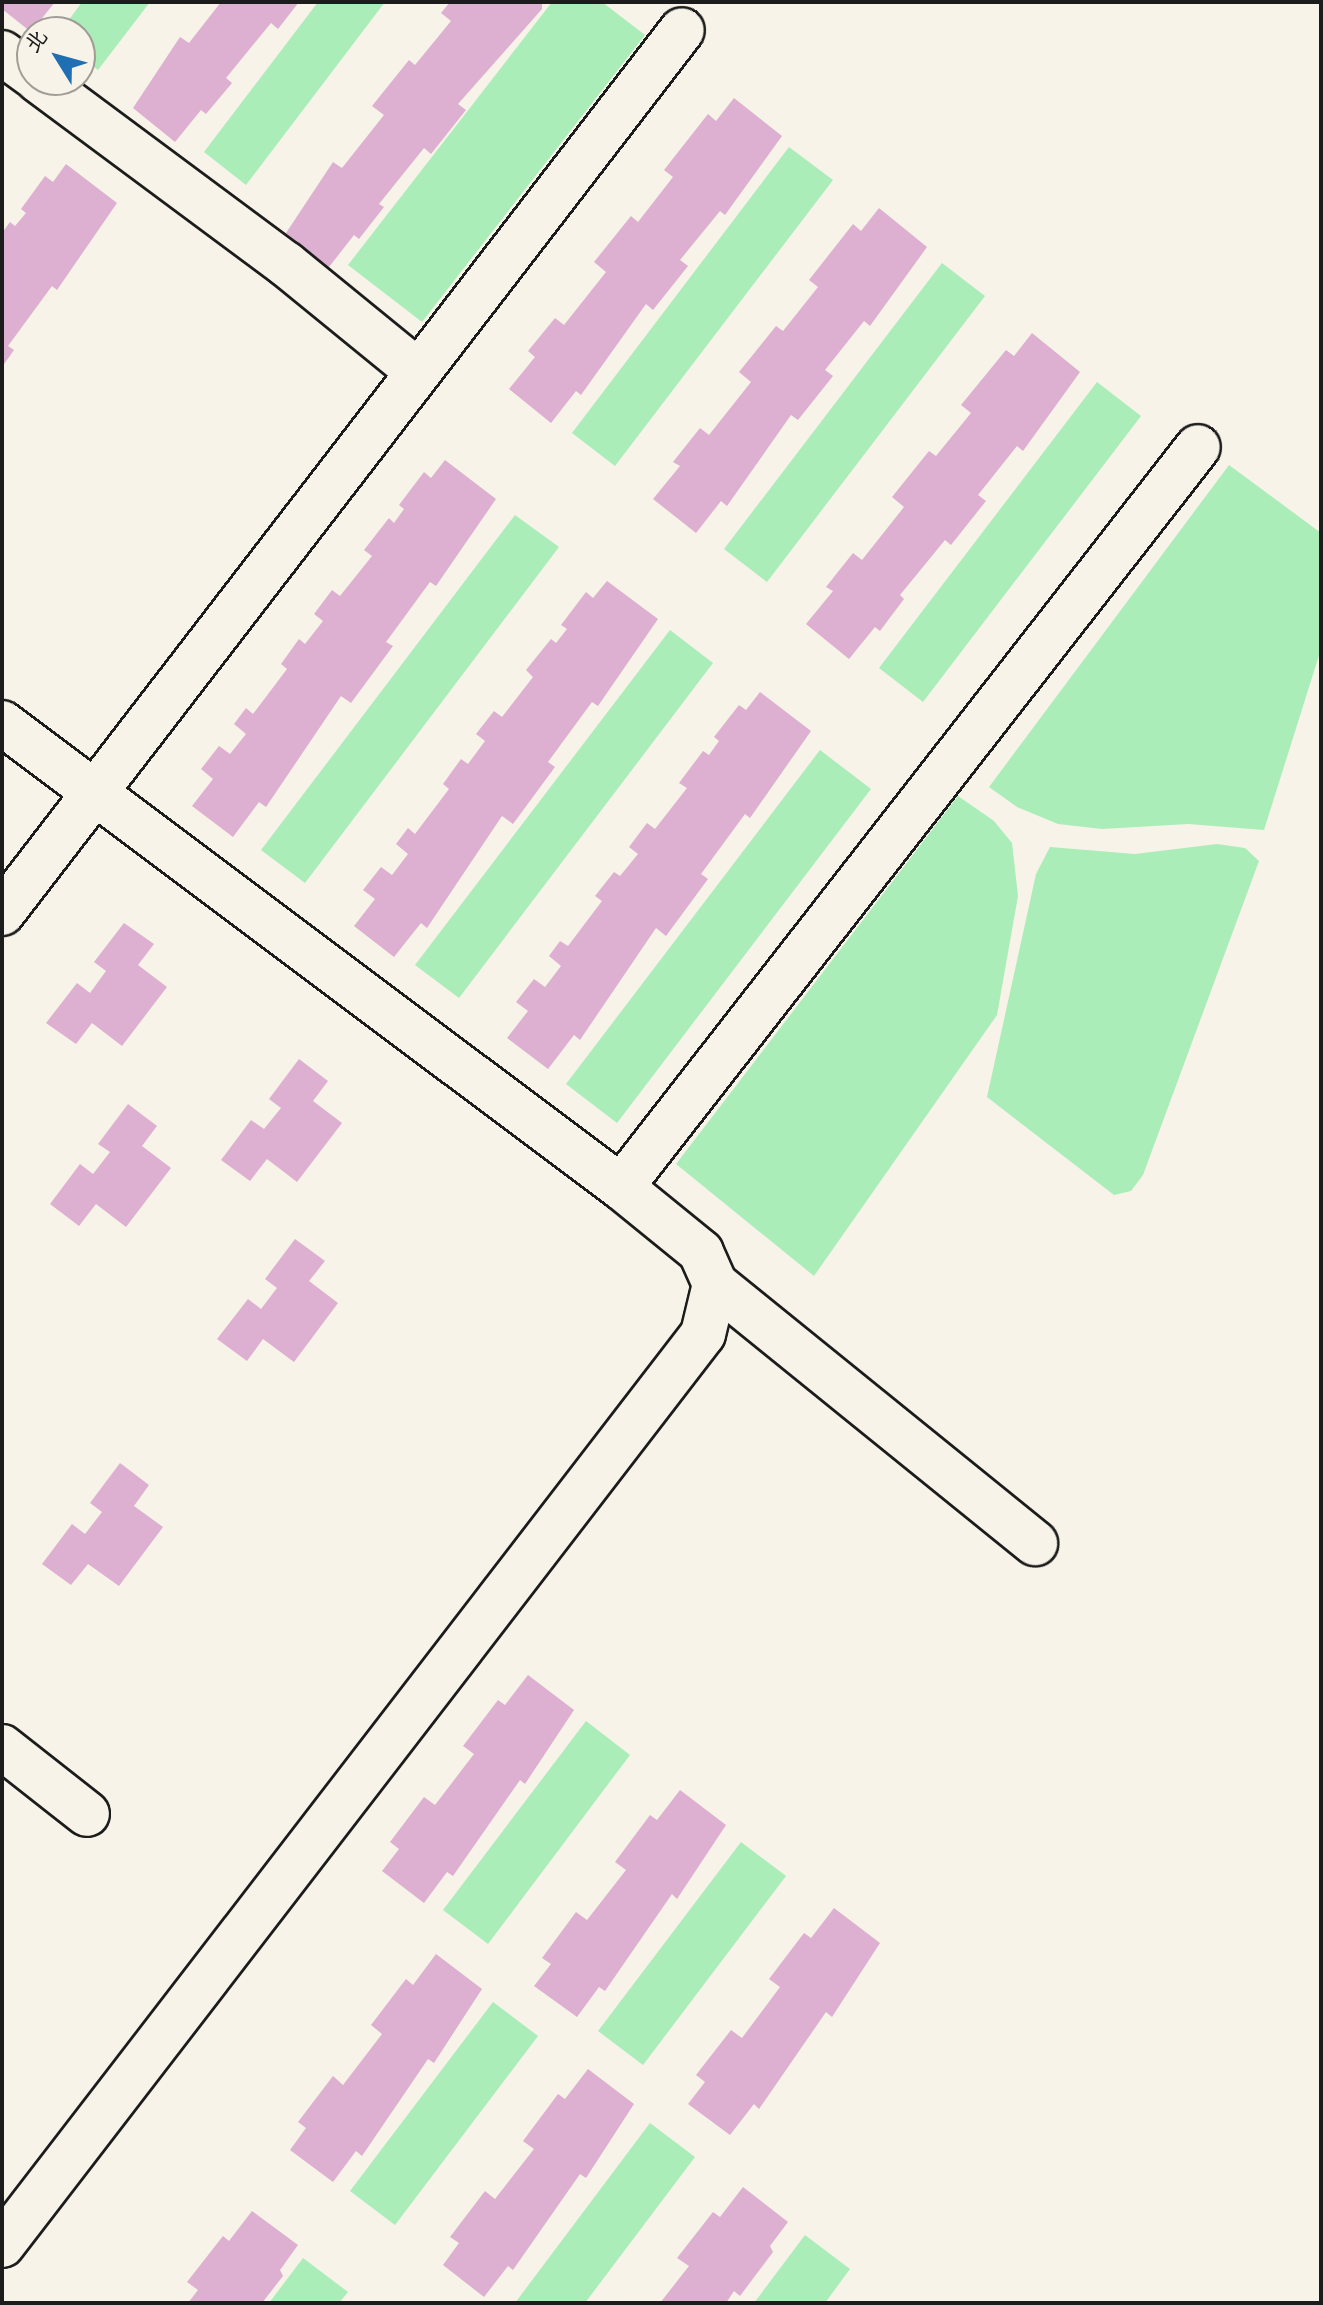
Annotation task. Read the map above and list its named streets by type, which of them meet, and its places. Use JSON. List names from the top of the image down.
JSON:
{
  "north": "top left"
}
